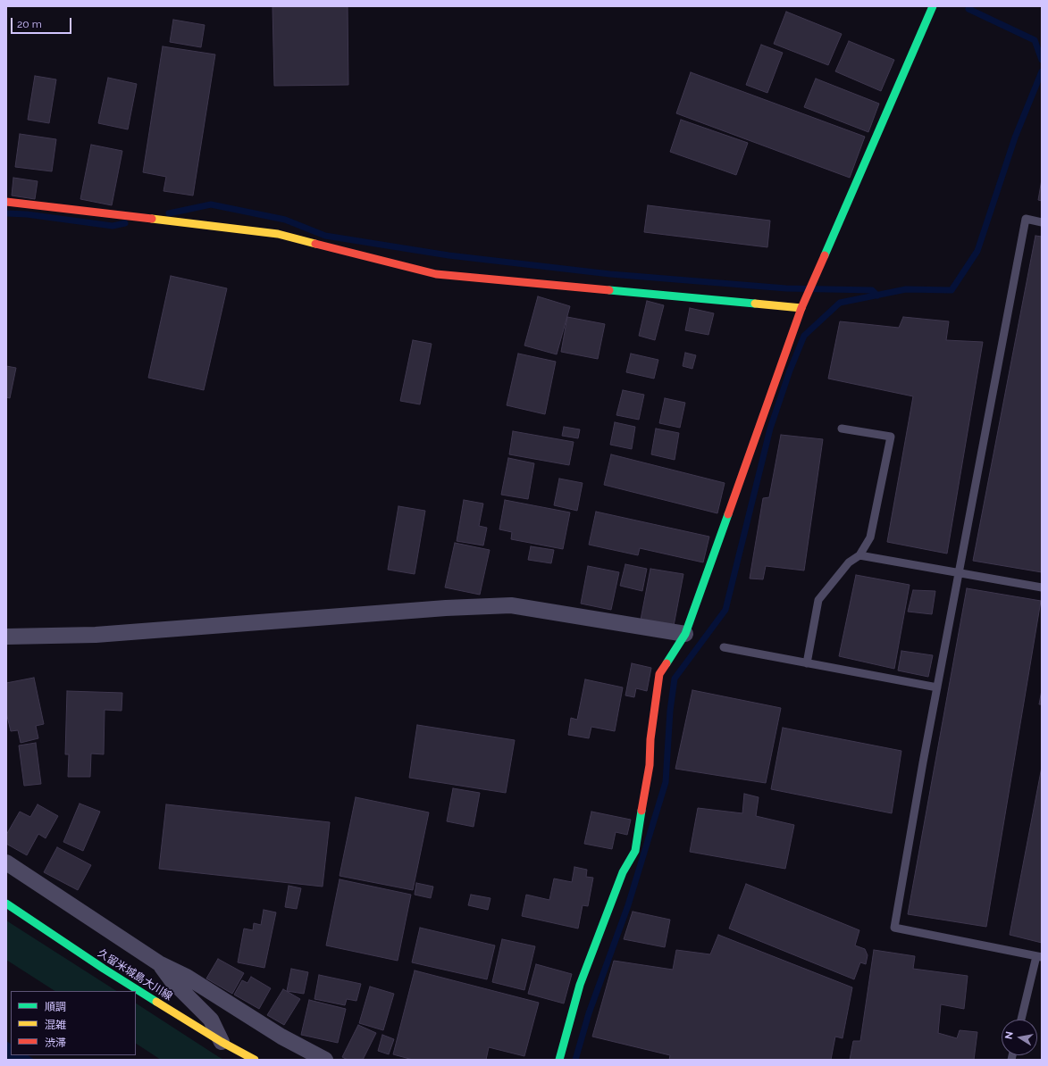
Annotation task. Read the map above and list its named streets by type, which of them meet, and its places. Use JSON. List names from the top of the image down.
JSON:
{
  "streets": {
    "street": ["久留米城島大川線"]
  },
  "legend": ["順調", "混雑", "渋滞"],
  "scale_bar": "20 m",
  "north": "left"
}
